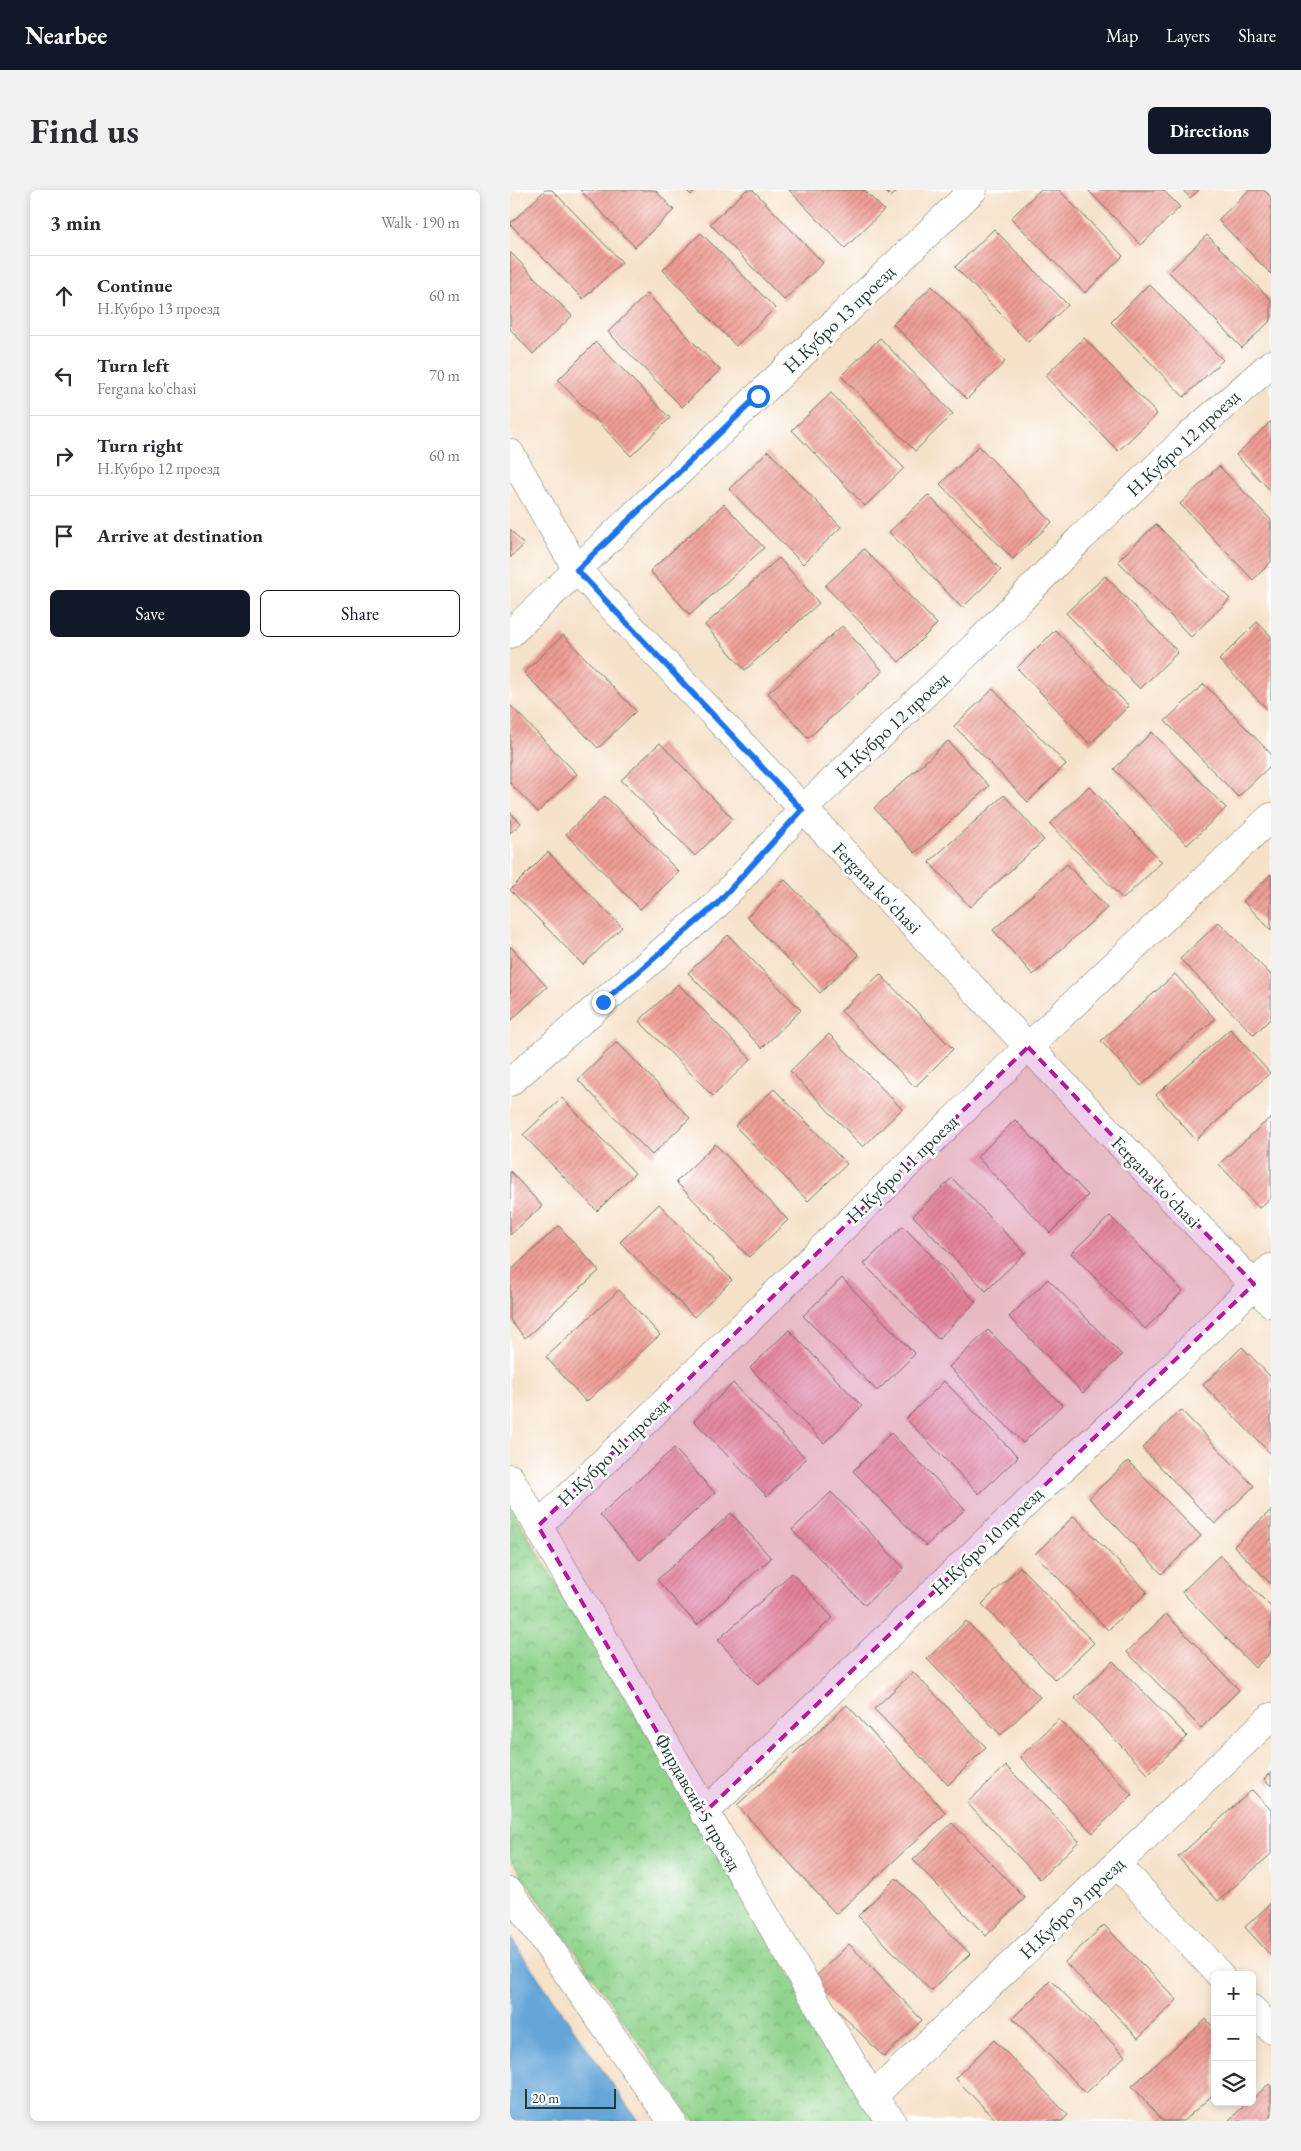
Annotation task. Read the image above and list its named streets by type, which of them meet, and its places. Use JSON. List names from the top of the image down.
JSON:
{
  "streets": {
    "street": [
      "Н.Кубро 13 проезд",
      "Н.Кубро 12 проезд",
      "Fergana ko'chasi",
      "Н.Кубро 11 проезд",
      "Н.Кубро 10 проезд",
      "Фирдавсий 5 проезд",
      "Н.Кубро 9 проезд"
    ]
  },
  "crossings": [
    ["Н.Кубро 13 проезд", "Fergana ko'chasi"],
    ["Н.Кубро 12 проезд", "Fergana ko'chasi"],
    ["Fergana ko'chasi", "Н.Кубро 11 проезд"],
    ["Fergana ko'chasi", "Н.Кубро 10 проезд"],
    ["Н.Кубро 11 проезд", "Фирдавсий 5 проезд"],
    ["Н.Кубро 10 проезд", "Фирдавсий 5 проезд"],
    ["Фирдавсий 5 проезд", "Н.Кубро 9 проезд"]
  ],
  "scale_bar": "20 m",
  "page": {
    "header": "Nearbee",
    "nav": ["Map", "Layers", "Share"],
    "buttons": [
      "Directions",
      ["Save", "Share"]
    ],
    "title": "Find us",
    "heading": ["3 min", "Walk · 190 m"],
    "list": [
      ["Continue", "Н.Кубро 13 проезд", "60 m"],
      ["Turn left", "Fergana ko'chasi", "70 m"],
      ["Turn right", "Н.Кубро 12 проезд", "60 m"],
      "Arrive at destination"
    ],
    "map_buttons": ["+", "−"],
    "scale": "20 m"
  }
}
